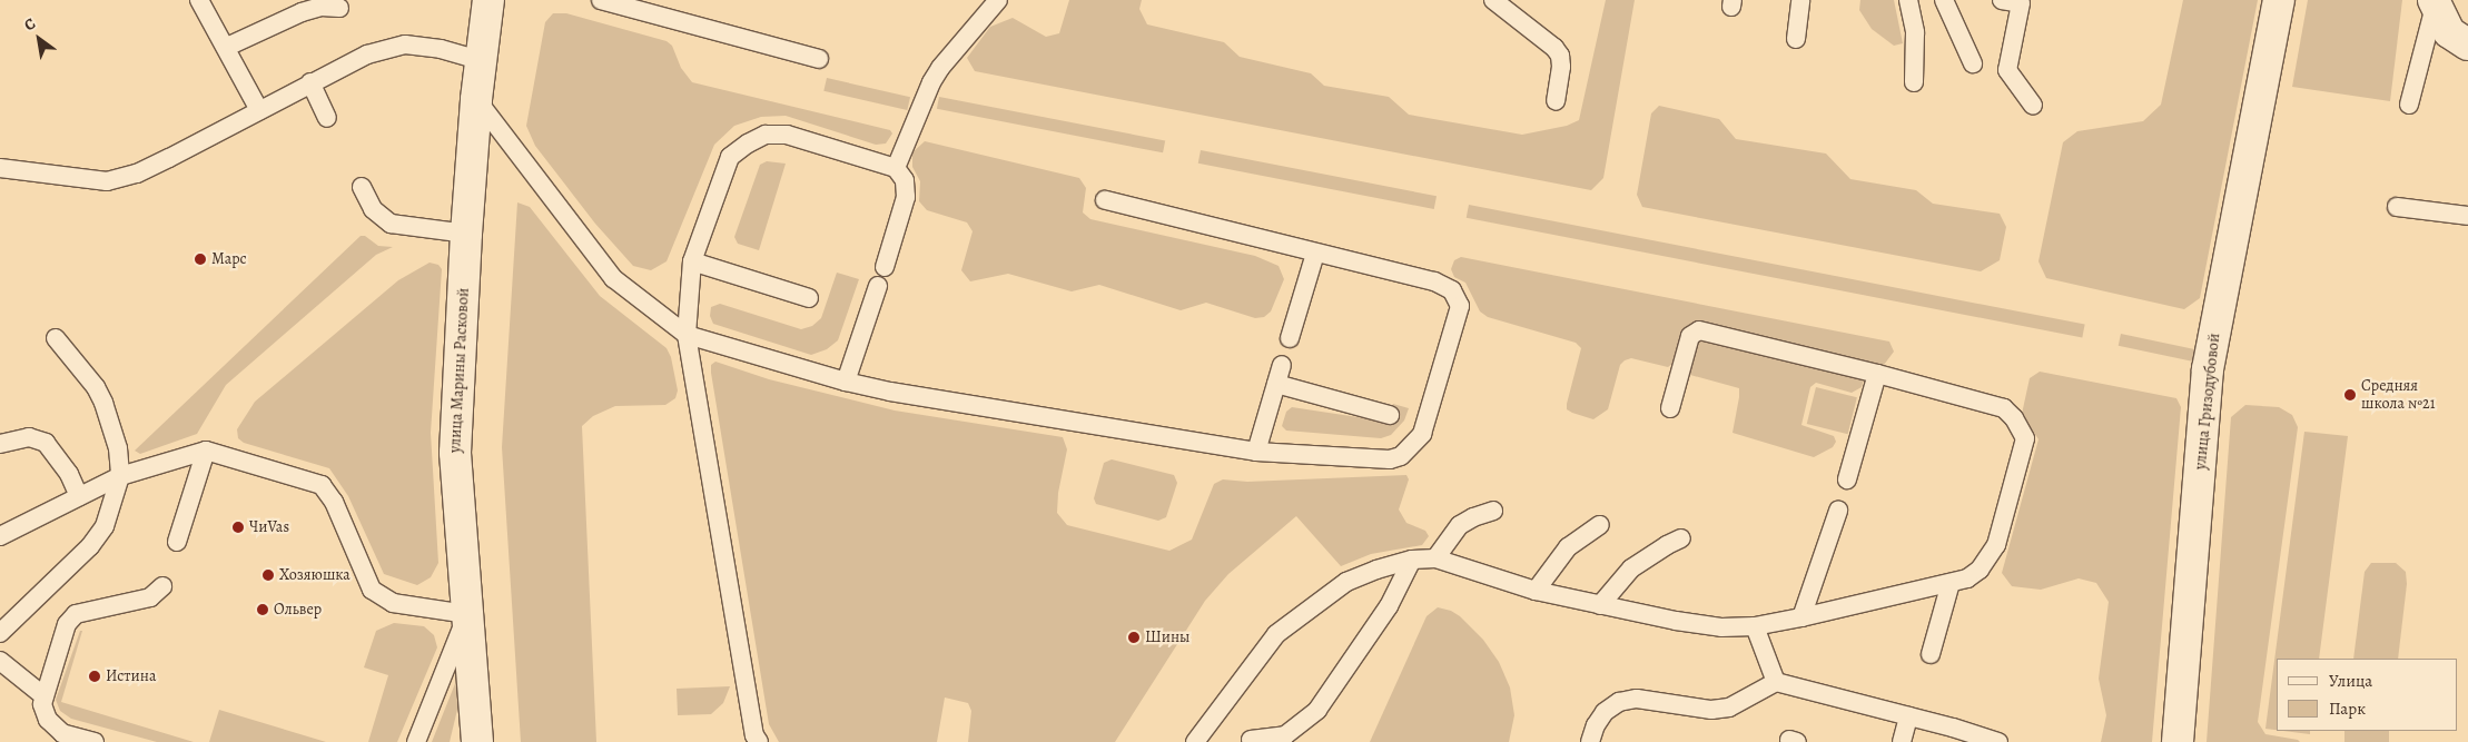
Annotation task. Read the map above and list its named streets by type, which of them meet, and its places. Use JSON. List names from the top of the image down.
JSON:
{
  "streets": {
    "street": ["улица Марины Расковой", "улица Гризодубовой"]
  },
  "places": [
    "Марс",
    "Средняя школа №21",
    "ЧиVas",
    "Хозяюшка",
    "Ольвер",
    "Шины",
    "Истина"
  ],
  "legend": ["Улица", "Парк"],
  "north": "top left"
}
